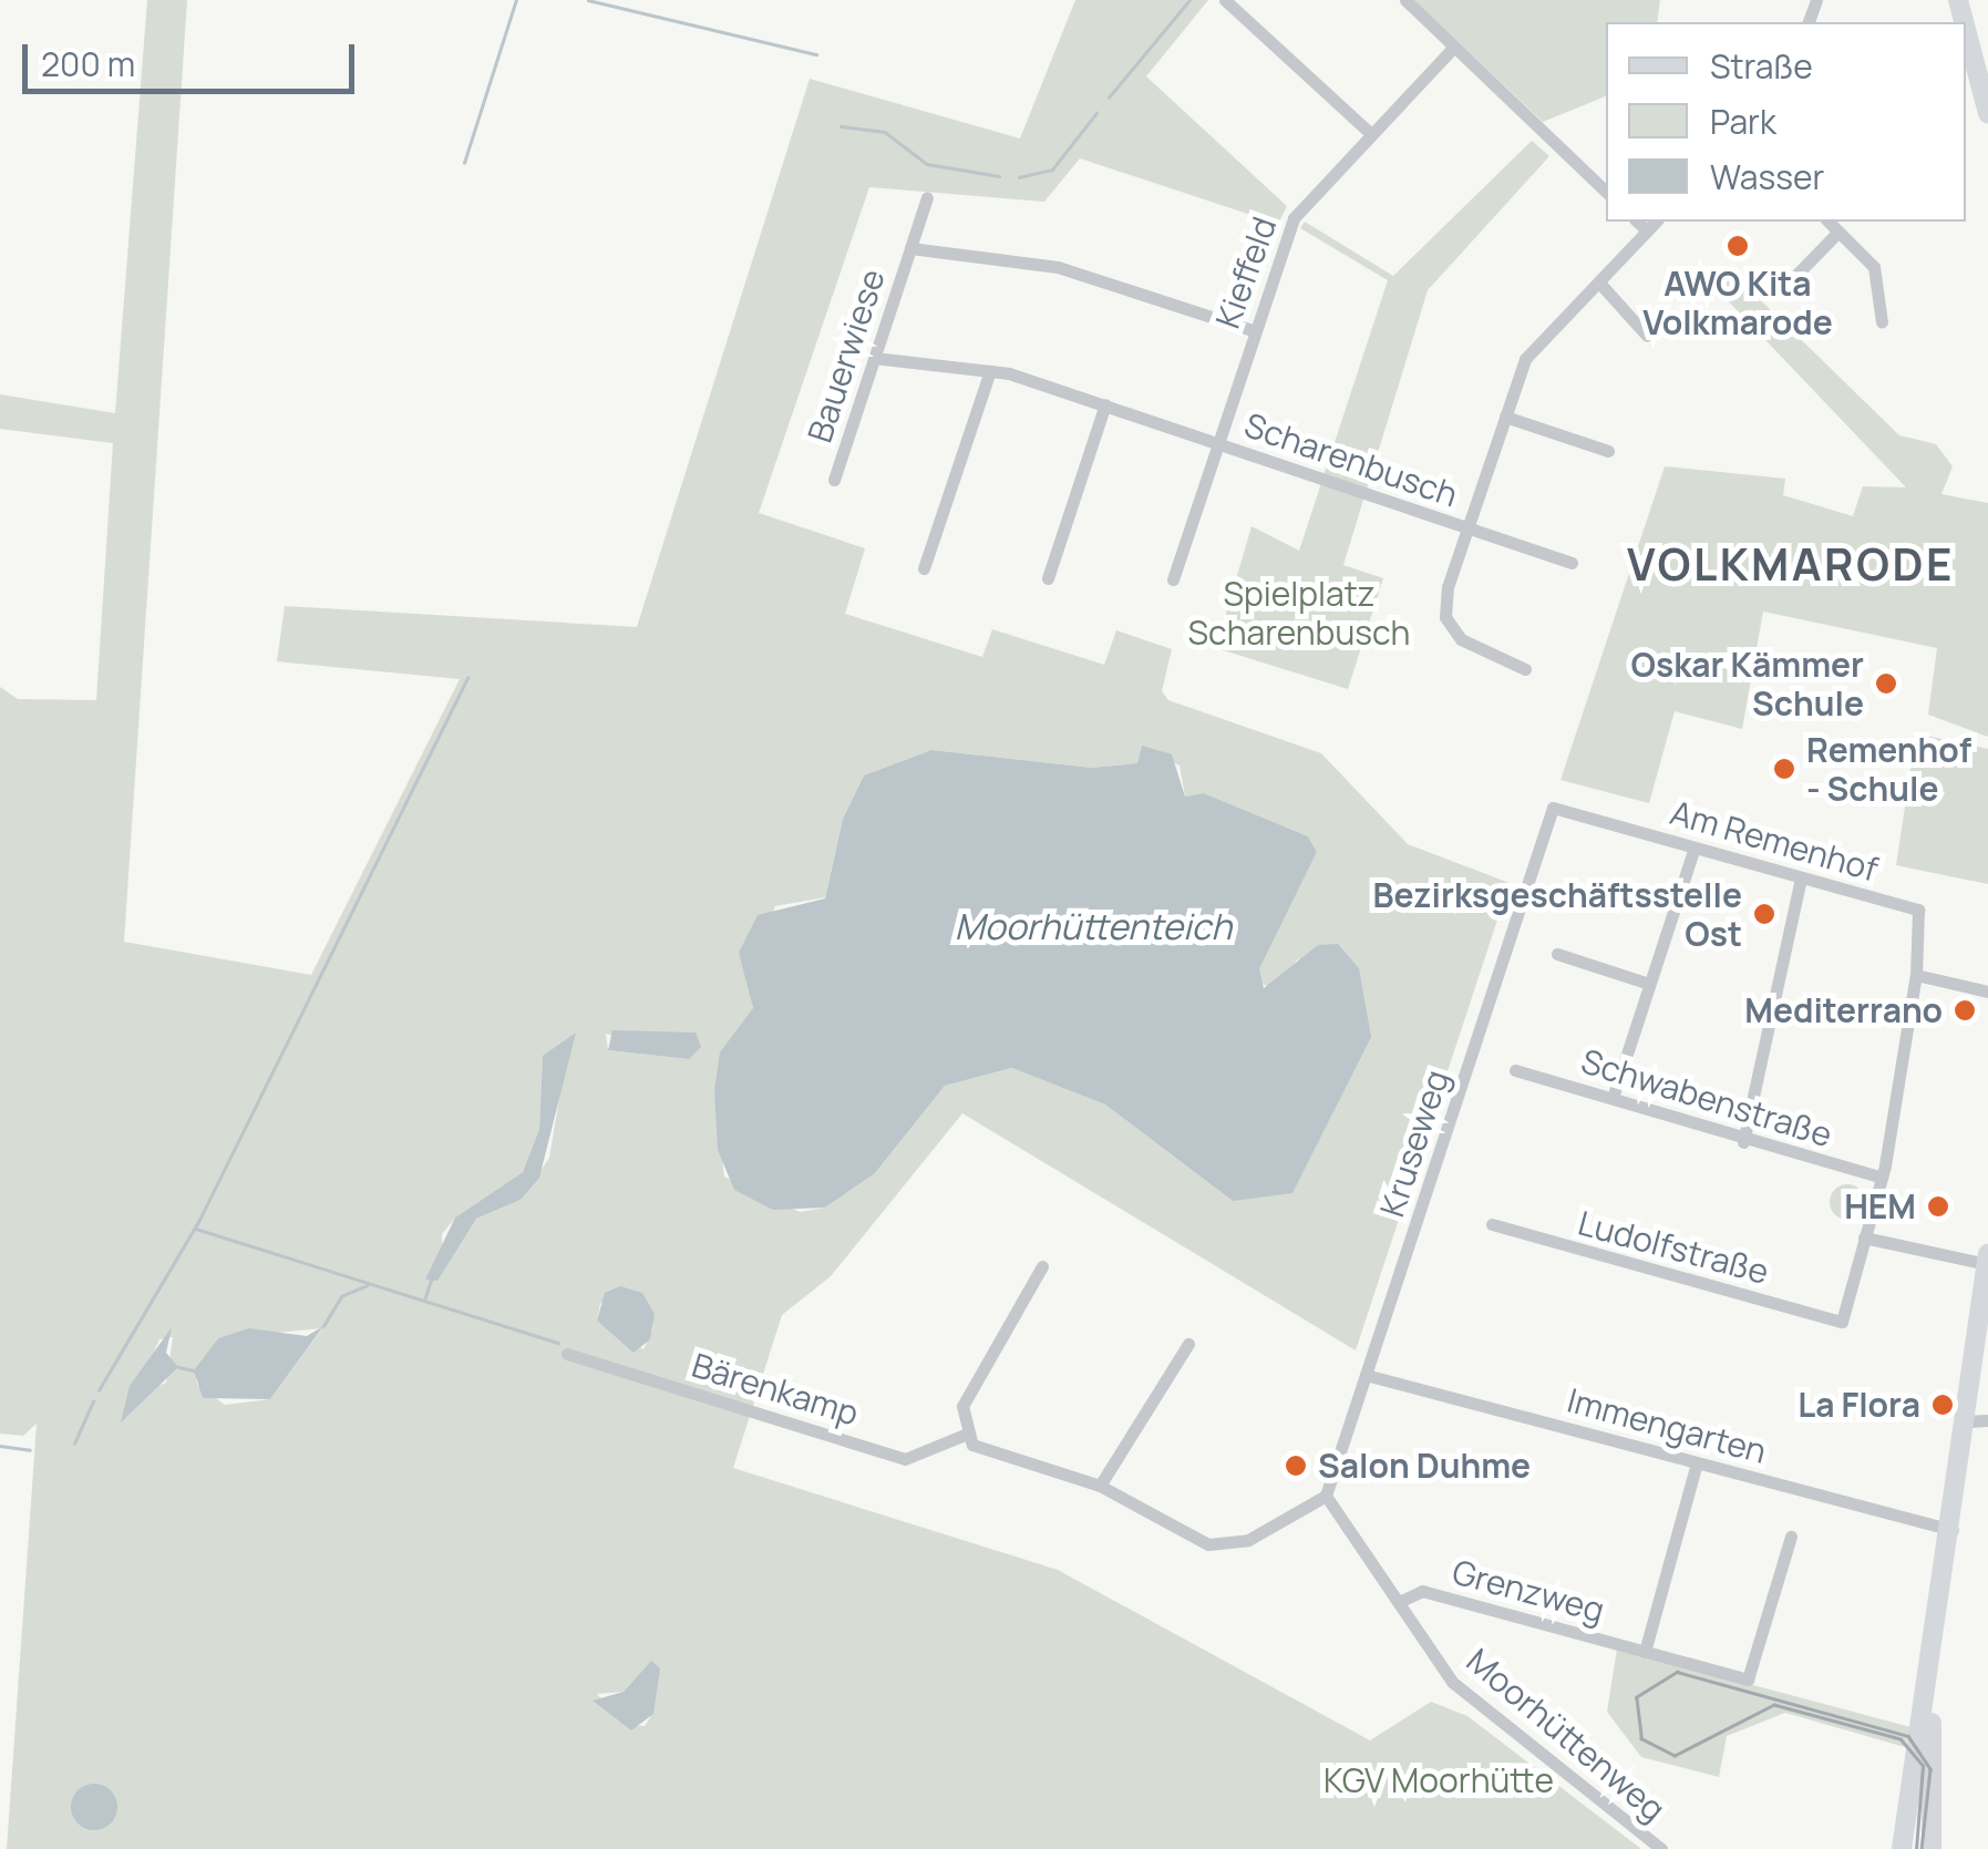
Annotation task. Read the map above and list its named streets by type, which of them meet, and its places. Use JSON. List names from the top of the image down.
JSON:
{
  "streets": {
    "street": [
      "Kieffeld",
      "Bauerwiese",
      "Scharenbusch",
      "Am Remenhof",
      "Schwabenstraße",
      "Kruseweg",
      "Ludolfstraße",
      "Bärenkamp",
      "Immengarten",
      "Grenzweg",
      "Moorhüttenweg"
    ]
  },
  "crossings": [
    ["Kieffeld", "Bauerwiese"],
    ["Kieffeld", "Scharenbusch"],
    ["Bauerwiese", "Scharenbusch"],
    ["Am Remenhof", "Kruseweg"],
    ["Kruseweg", "Immengarten"],
    ["Kruseweg", "Moorhüttenweg"],
    ["Grenzweg", "Moorhüttenweg"]
  ],
  "districts": ["VOLKMARODE"],
  "water": ["Moorhüttenteich"],
  "parks": ["Spielplatz Scharenbusch", "KGV Moorhütte"],
  "places": [
    "AWO Kita Volkmarode",
    "Oskar Kämmer Schule",
    "Remenhof - Schule",
    "Bezirksgeschäftsstelle Ost",
    "Mediterrano",
    "HEM",
    "La Flora",
    "Salon Duhme"
  ],
  "legend": ["Straße", "Park", "Wasser"],
  "scale_bar": "200 m"
}
